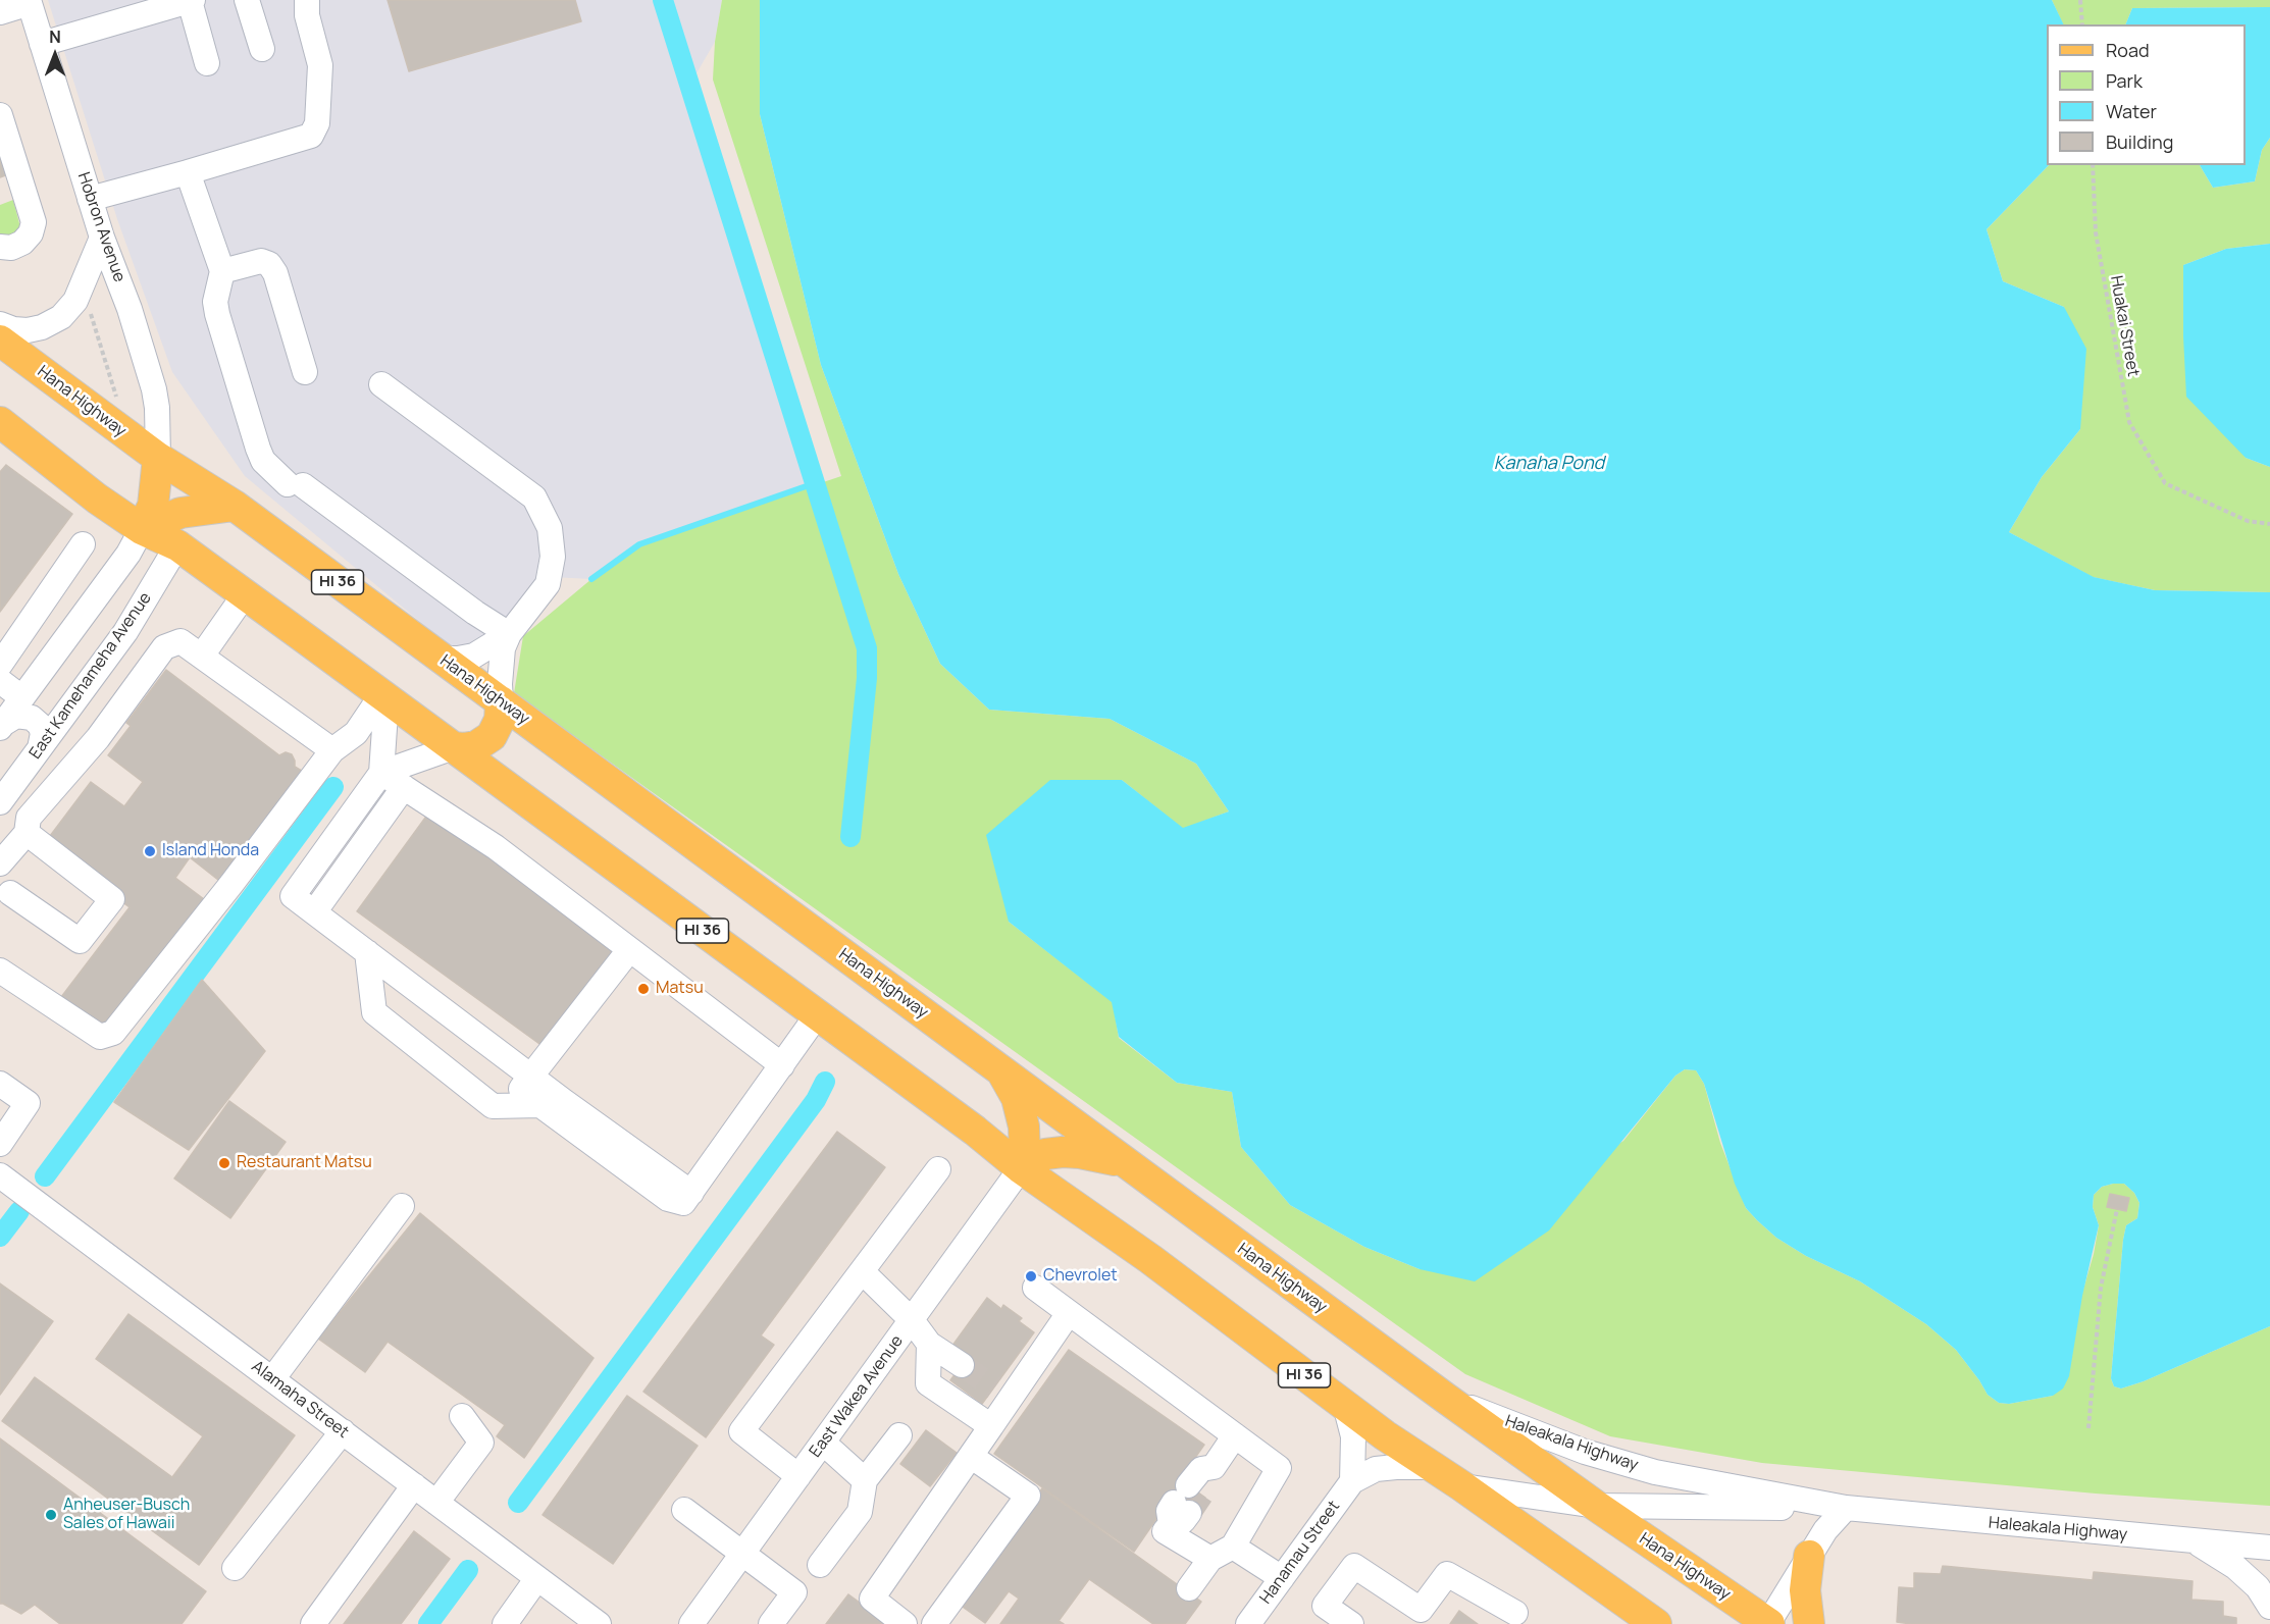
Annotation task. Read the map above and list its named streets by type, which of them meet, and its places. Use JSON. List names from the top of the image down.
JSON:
{
  "streets": {
    "main road": ["Hana Highway", "HI 36"],
    "street": [
      "Hobron Avenue",
      "East Kamehameha Avenue",
      "East Wakea Avenue",
      "Alamaha Street",
      "Haleakala Highway",
      "Hanamau Street"
    ],
    "path": ["Huakai Street"]
  },
  "crossings": [
    ["Hobron Avenue", "Hana Highway"],
    ["Hana Highway", "HI 36"],
    ["Hana Highway", "Haleakala Highway"],
    ["HI 36", "East Kamehameha Avenue"],
    ["HI 36", "East Wakea Avenue"],
    ["HI 36", "Haleakala Highway"],
    ["HI 36", "Hanamau Street"]
  ],
  "water": ["Kanaha Pond"],
  "places": [
    "Island Honda",
    "Matsu",
    "Restaurant Matsu",
    "Chevrolet",
    "Anheuser-Busch Sales of Hawaii"
  ],
  "legend": [
    "Road",
    "Park",
    "Water",
    "Building"
  ],
  "north": "top"
}
